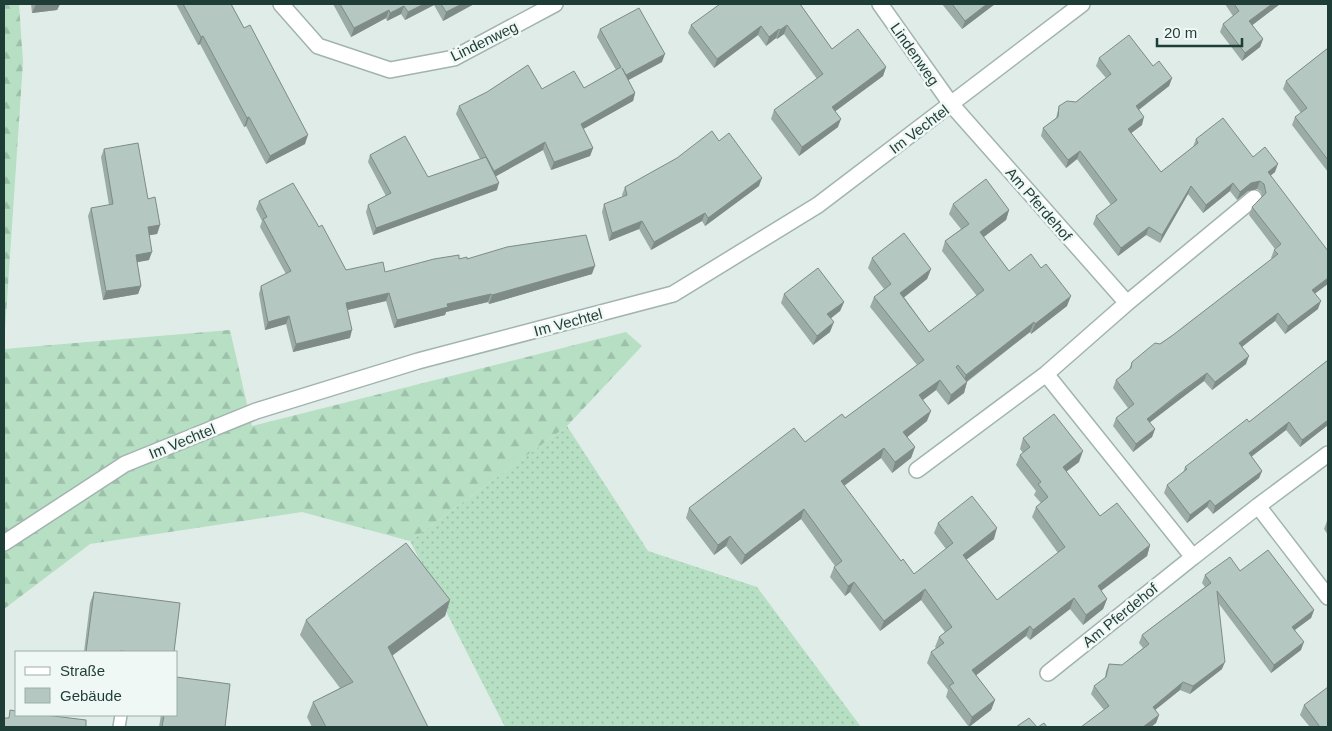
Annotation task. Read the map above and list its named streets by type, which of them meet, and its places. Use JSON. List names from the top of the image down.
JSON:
{
  "streets": {
    "street": ["Lindenweg", "Im Vechtel", "Am Pferdehof"]
  },
  "crossings": [
    ["Lindenweg", "Im Vechtel"],
    ["Lindenweg", "Am Pferdehof"],
    ["Im Vechtel", "Am Pferdehof"]
  ],
  "legend": ["Straße", "Gebäude"],
  "scale_bar": "20 m"
}
